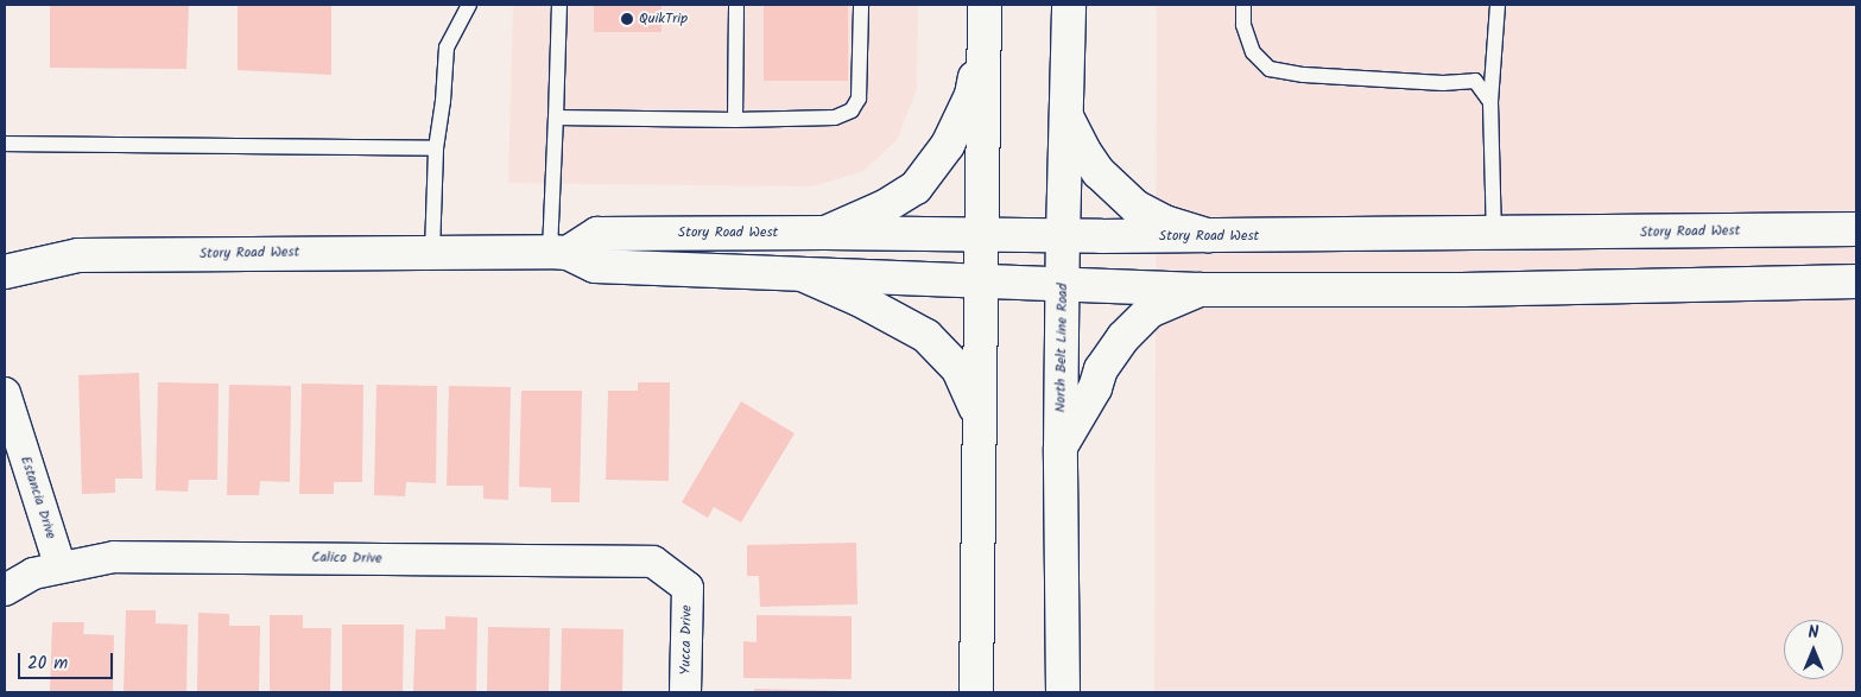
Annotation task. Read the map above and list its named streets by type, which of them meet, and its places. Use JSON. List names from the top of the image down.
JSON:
{
  "streets": {
    "street": [
      "Story Road West",
      "North Belt Line Road",
      "Estancia Drive",
      "Calico Drive",
      "Yucca Drive"
    ]
  },
  "crossings": [
    ["Story Road West", "North Belt Line Road"],
    ["Estancia Drive", "Calico Drive"],
    ["Calico Drive", "Yucca Drive"]
  ],
  "places": ["QuikTrip"],
  "scale_bar": "20 m",
  "north": "top"
}
